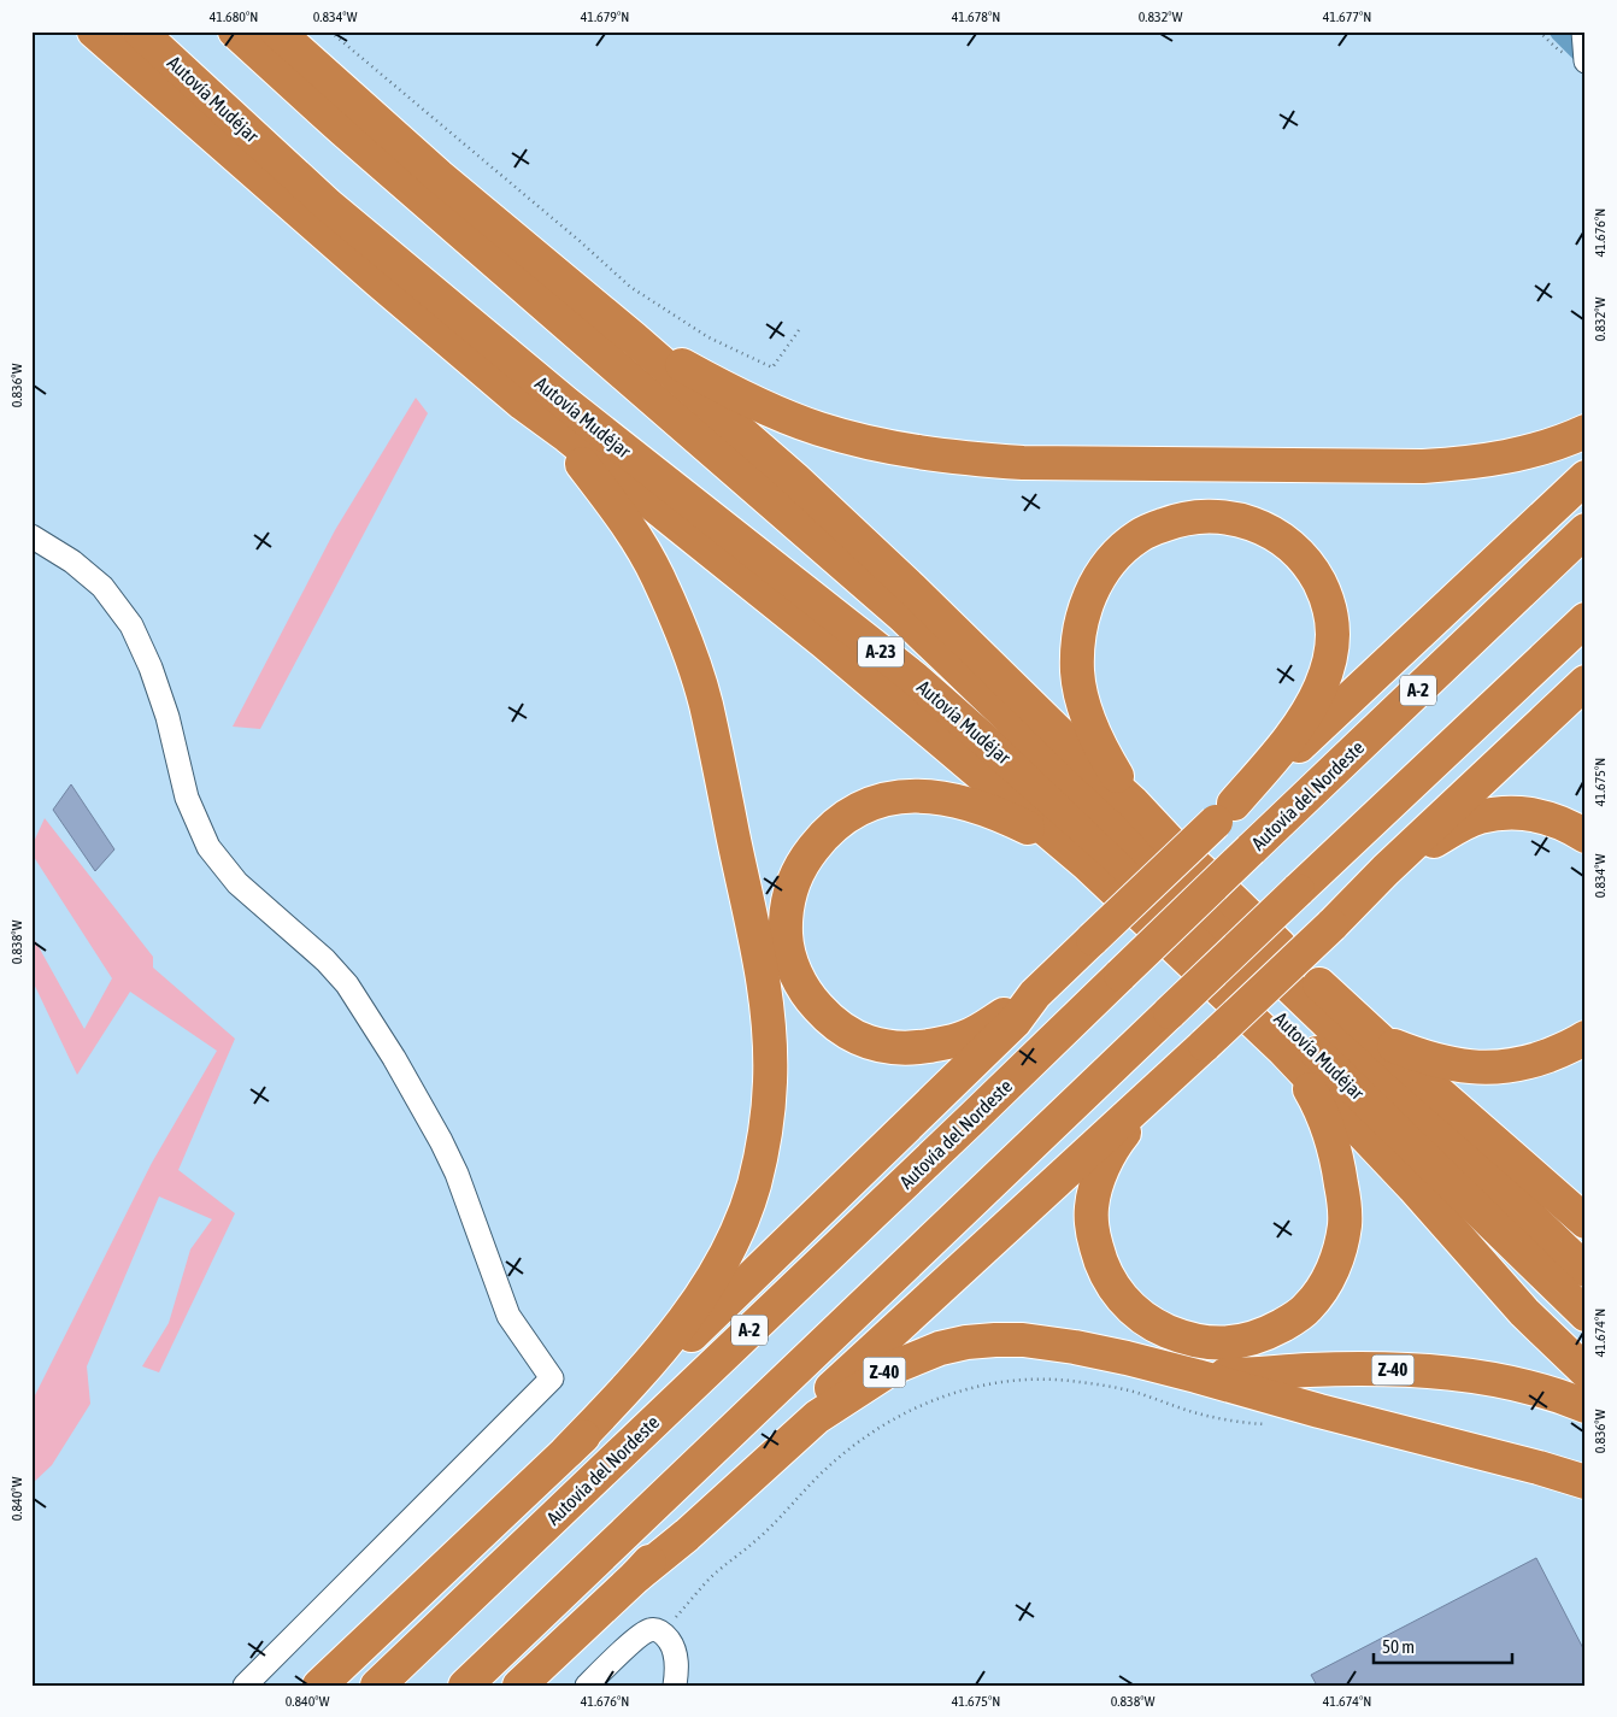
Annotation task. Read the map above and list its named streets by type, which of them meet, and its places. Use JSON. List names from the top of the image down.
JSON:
{
  "streets": {
    "highway": [
      "Autovía Mudéjar",
      "A-23",
      "A-2",
      "Autovía del Nordeste",
      "Z-40"
    ]
  },
  "scale_bar": "50 m",
  "coordinates": [
    "41.680°N",
    "0.834°W",
    "41.679°N",
    "41.678°N",
    "0.832°W",
    "41.677°N",
    "41.676°N",
    "0.836°W",
    "41.675°N",
    "0.838°W",
    "41.674°N",
    "0.840°W"
  ]
}
